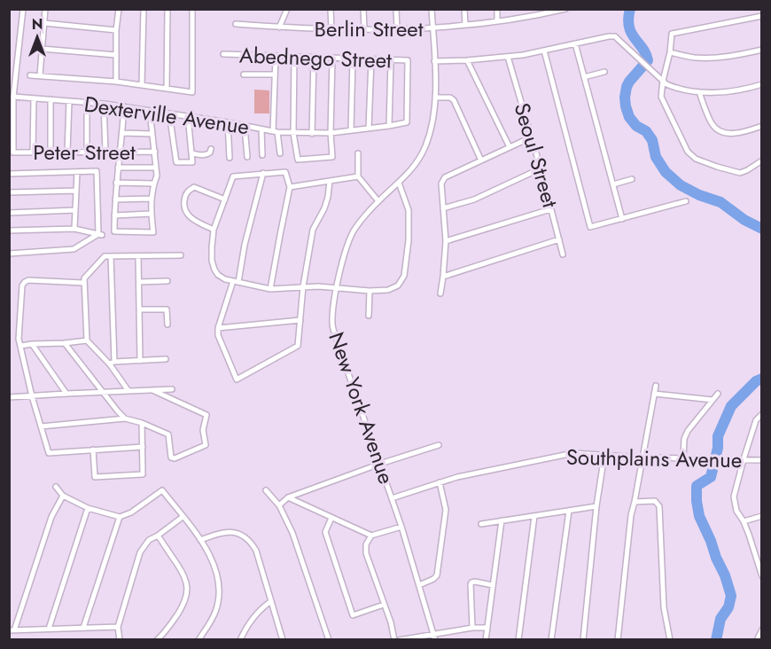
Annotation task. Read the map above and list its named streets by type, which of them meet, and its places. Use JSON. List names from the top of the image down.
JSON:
{
  "streets": {
    "street": [
      "Berlin Street",
      "Abednego Street",
      "Dexterville Avenue",
      "Peter Street",
      "Seoul Street",
      "New York Avenue",
      "Southplains Avenue"
    ]
  },
  "crossings": [
    ["Berlin Street", "New York Avenue"],
    ["Abednego Street", "Dexterville Avenue"],
    ["Dexterville Avenue", "Peter Street"],
    ["New York Avenue", "Southplains Avenue"]
  ],
  "north": "top"
}
